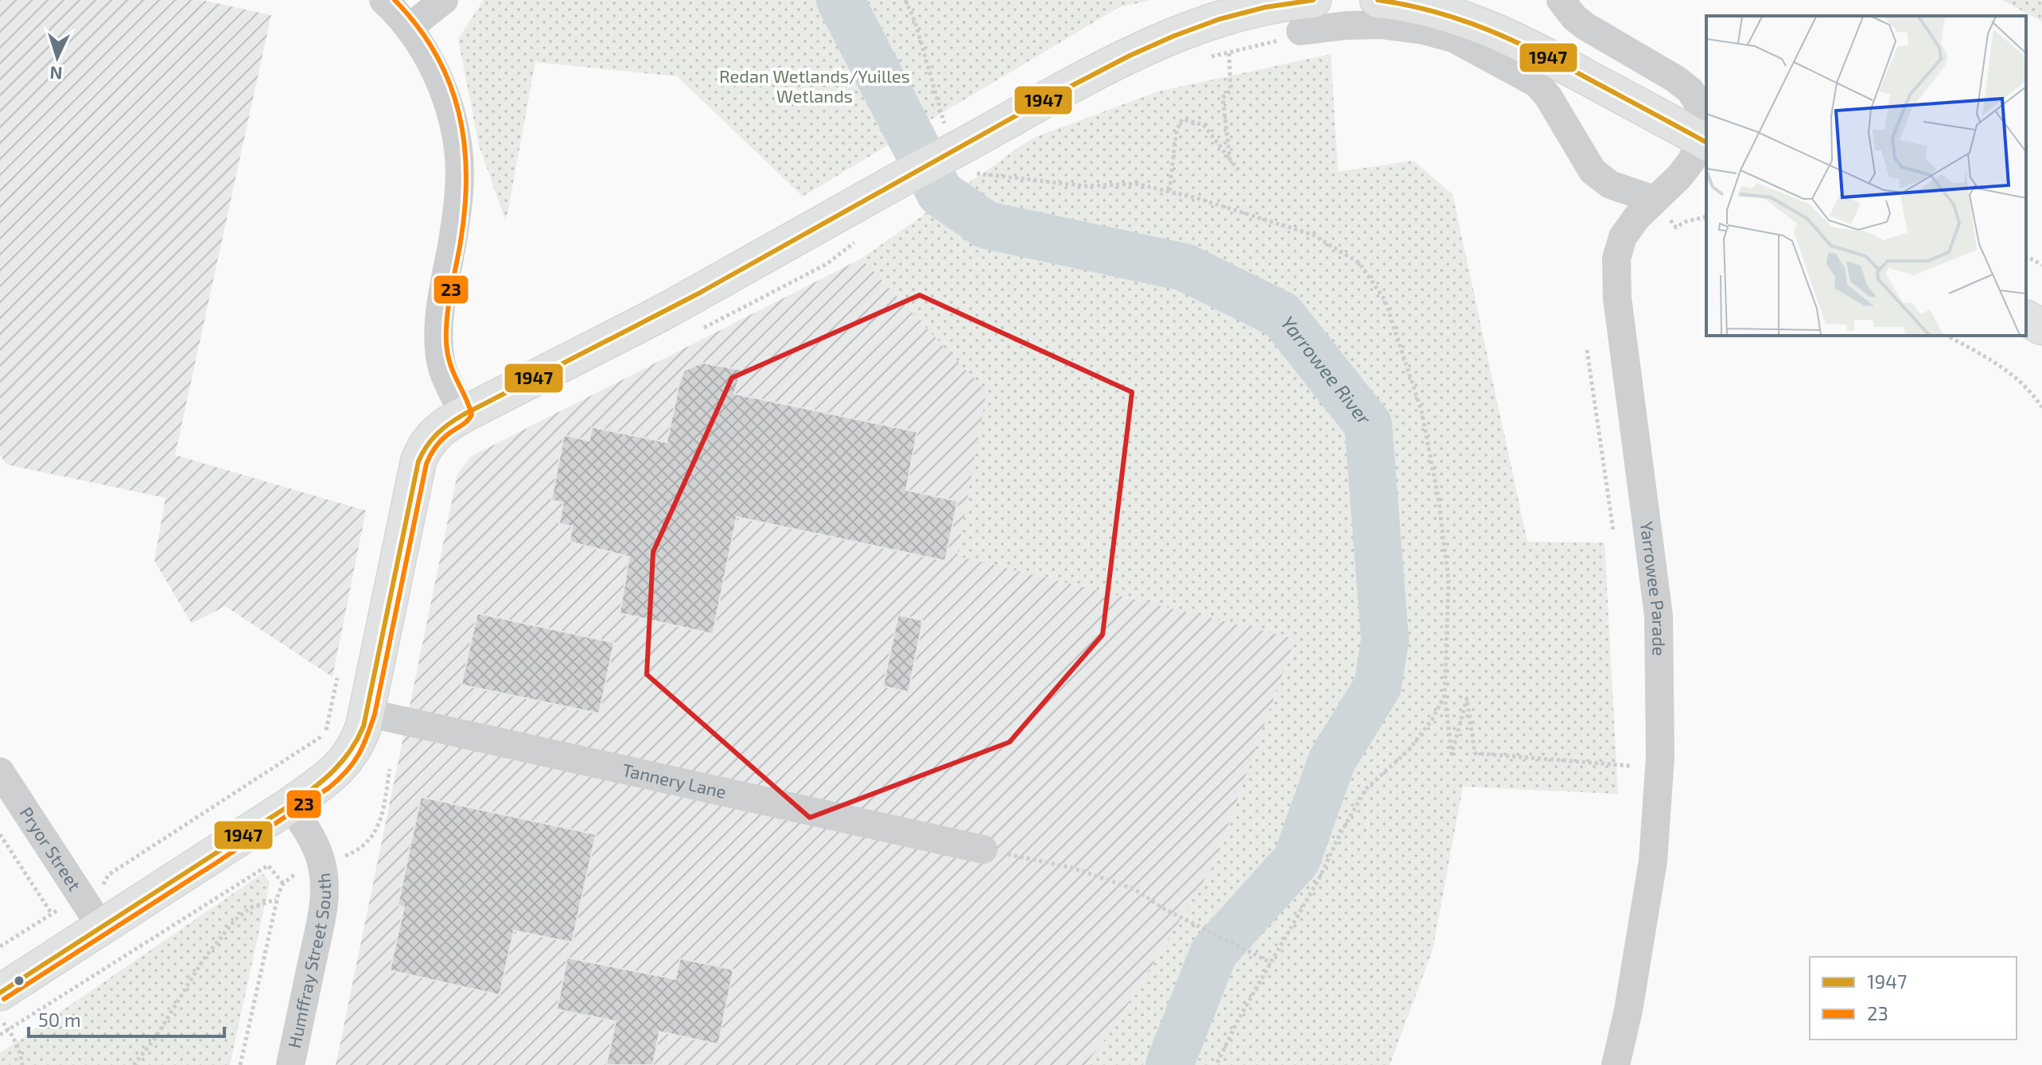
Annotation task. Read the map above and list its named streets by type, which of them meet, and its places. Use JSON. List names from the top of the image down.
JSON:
{
  "streets": {
    "street": [
      "Yarrowee Parade",
      "Tannery Lane",
      "Pryor Street",
      "Humffray Street South"
    ]
  },
  "water": ["Yarrowee River"],
  "parks": ["Redan Wetlands/Yuilles Wetlands"],
  "lines": ["transit line 1947", "transit line 23"],
  "legend": ["1947", "23"],
  "scale_bar": "50 m",
  "north": "bottom"
}
